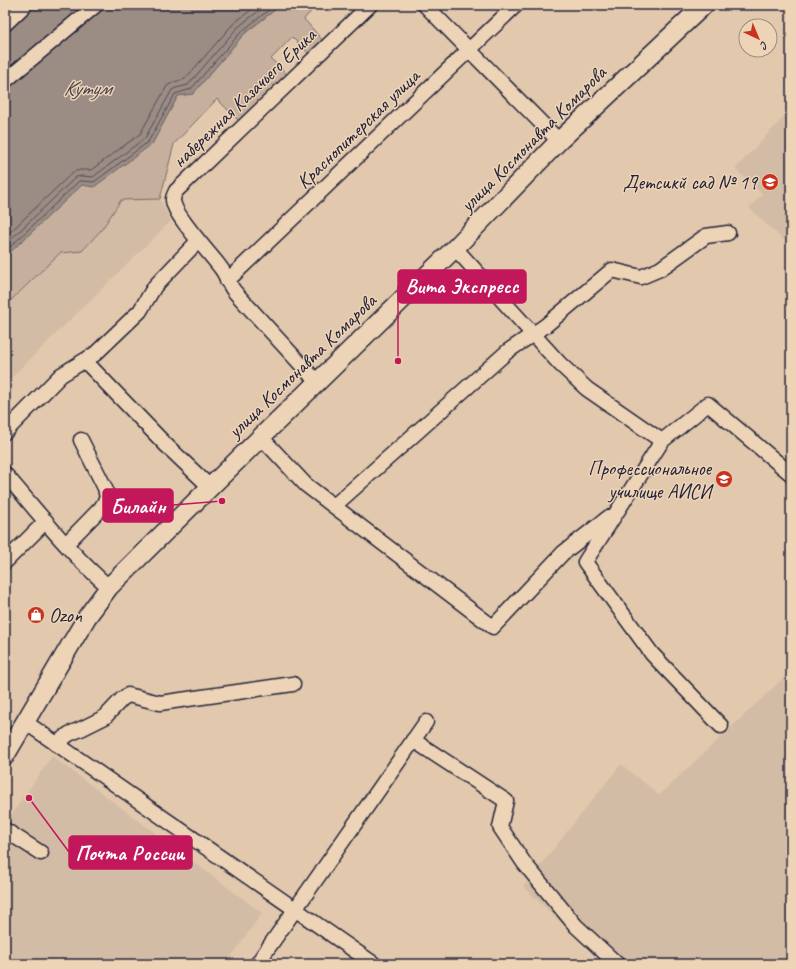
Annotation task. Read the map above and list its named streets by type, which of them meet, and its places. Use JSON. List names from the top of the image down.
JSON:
{
  "streets": {
    "main road": ["улица Космонавта Комарова"],
    "street": ["набережная Казачьего Ерика", "Краснопитерская улица"]
  },
  "water": ["Кутум"],
  "places": {
    "school or university": ["Детсикй сад № 19", "Профессиональное училище АИСИ"],
    "other": ["Вита Экспресс", "Билайн", "Почта России"],
    "shop": ["Ozon"]
  },
  "north": "bottom right"
}
